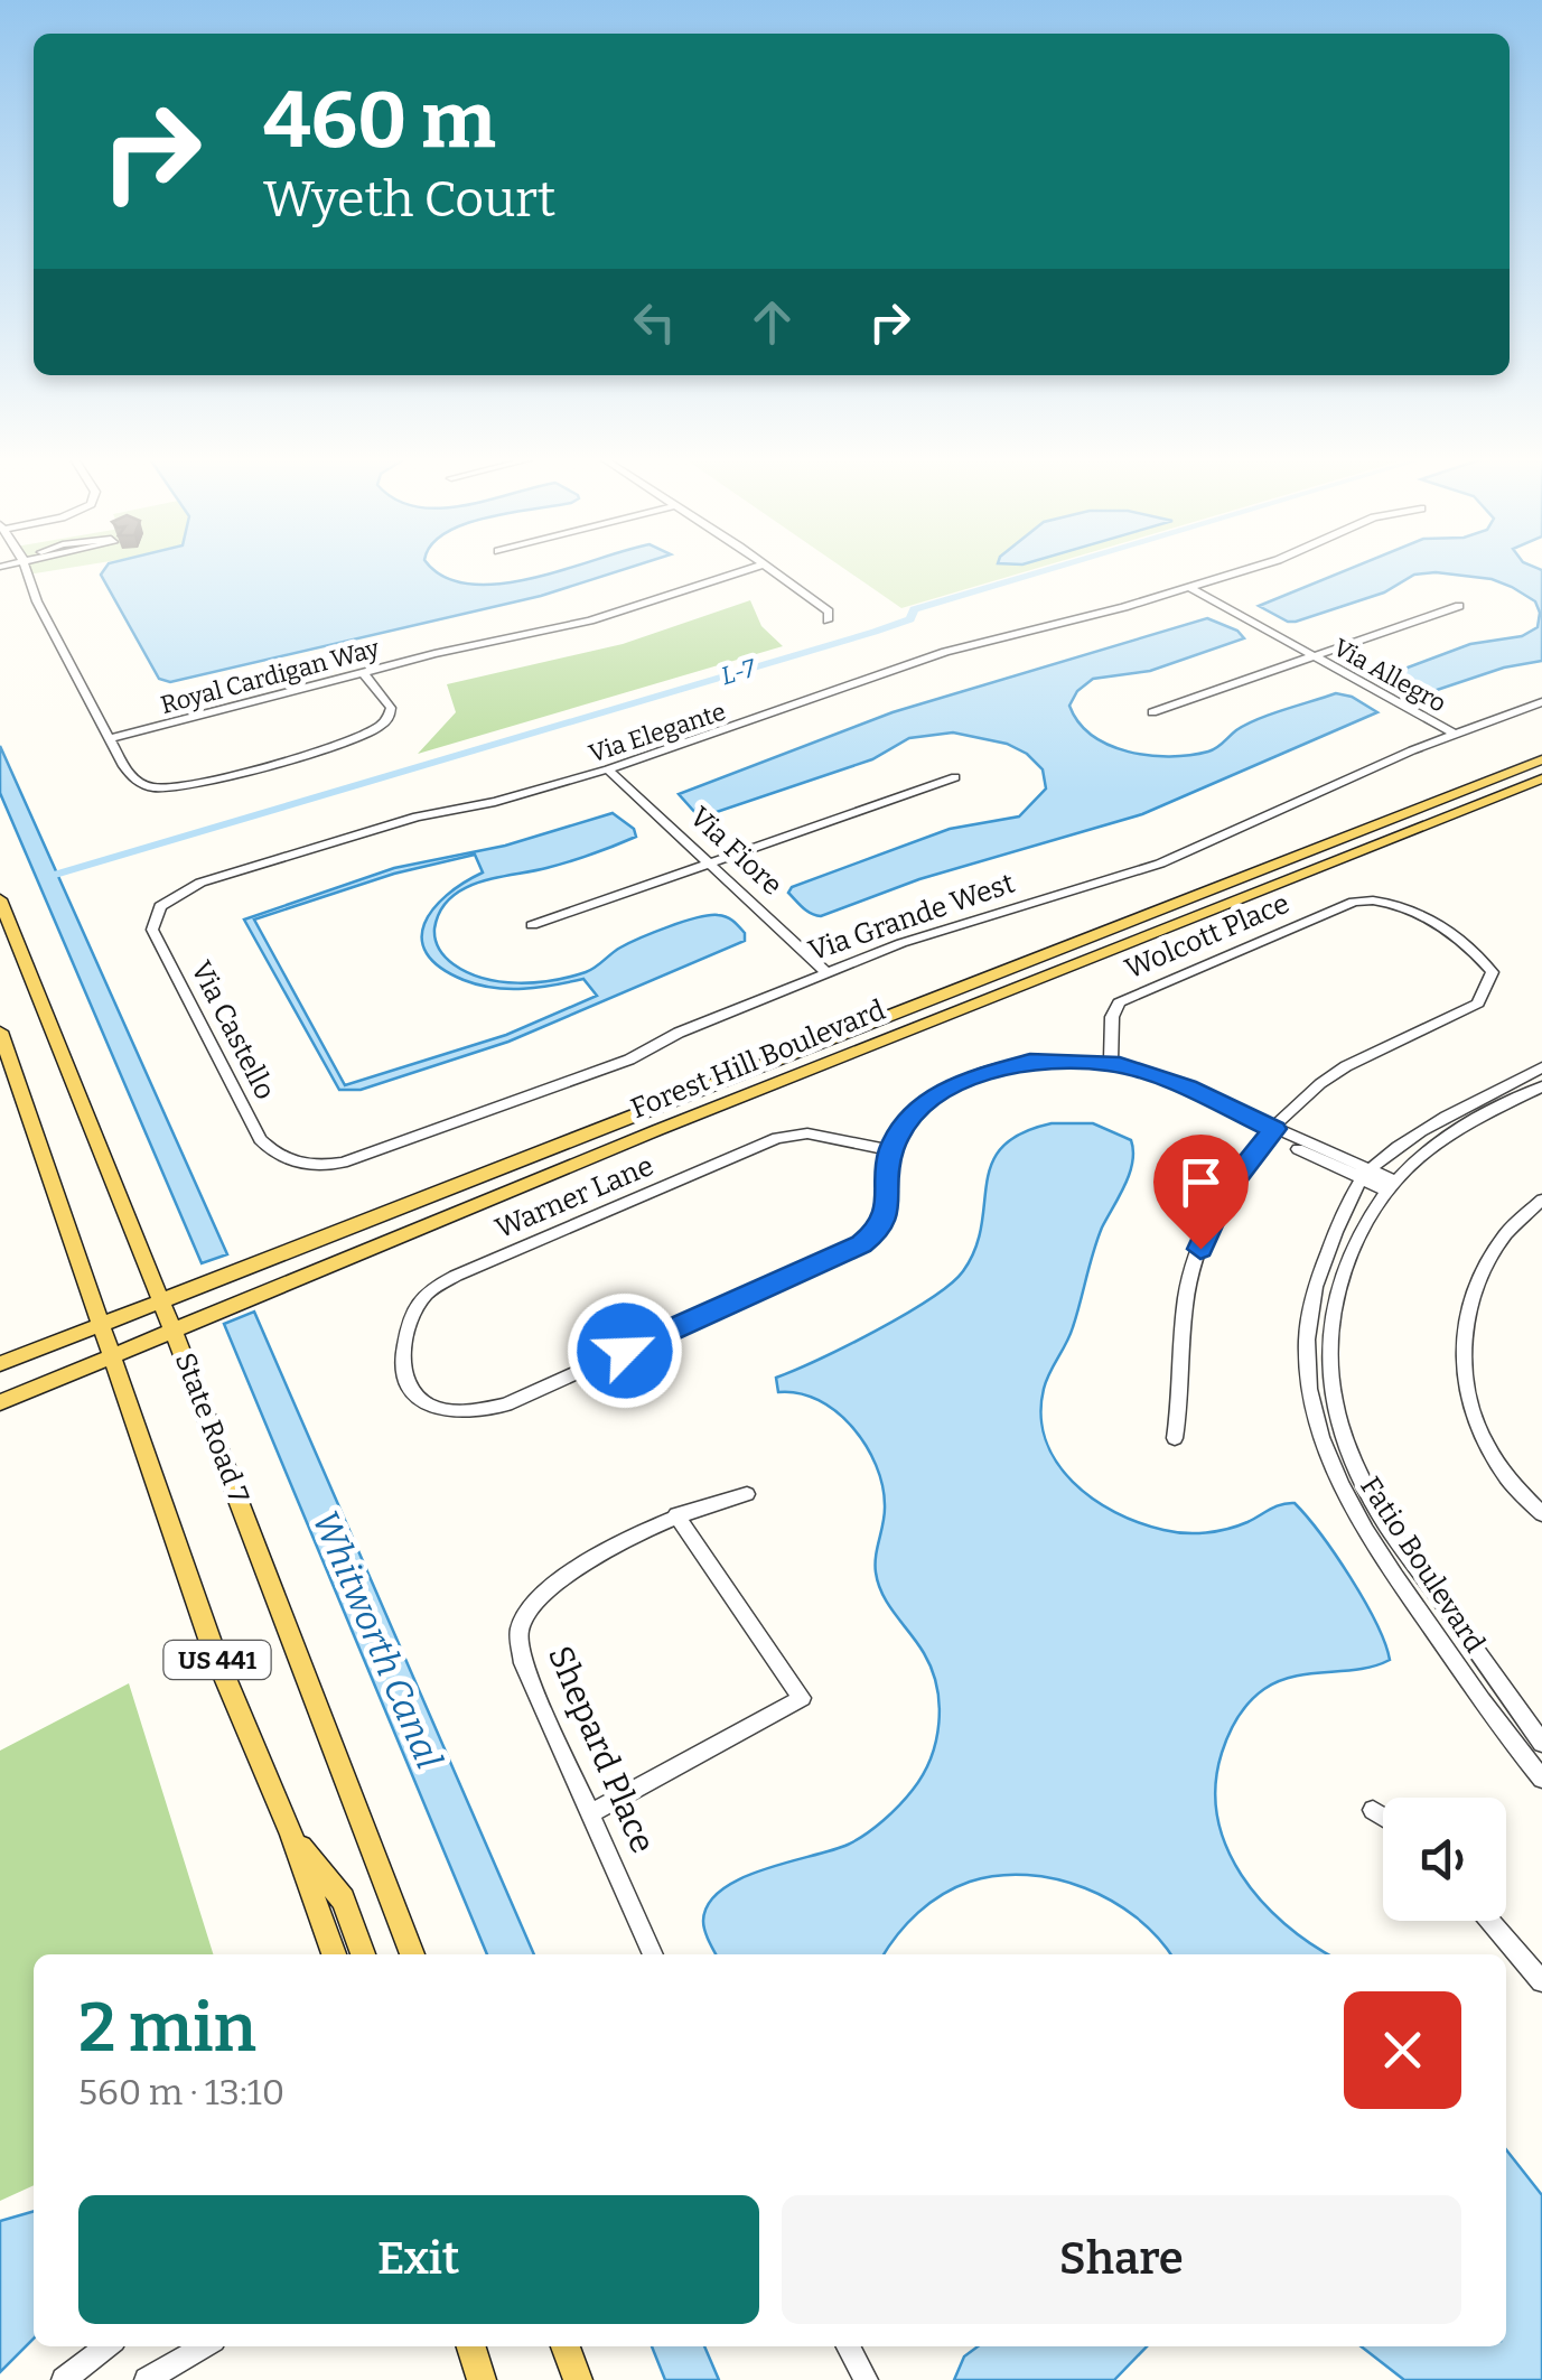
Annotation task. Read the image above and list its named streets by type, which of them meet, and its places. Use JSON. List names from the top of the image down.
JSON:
{
  "streets": {
    "main road": ["Forest Hill Boulevard", "State Road 7", "US 441"],
    "street": [
      "Via Allegro",
      "Royal Cardigan Way",
      "Via Elegante",
      "Via Fiore",
      "Via Grande West",
      "Wolcott Place",
      "Via Castello",
      "Warner Lane",
      "Fatio Boulevard",
      "Shepard Place"
    ]
  },
  "crossings": [
    ["Via Allegro", "Via Elegante"],
    ["Via Allegro", "Via Grande West"],
    ["Via Elegante", "Via Fiore"],
    ["Via Elegante", "Via Castello"],
    ["Via Fiore", "Via Grande West"],
    ["Via Grande West", "Via Castello"],
    ["Forest Hill Boulevard", "State Road 7"],
    ["Forest Hill Boulevard", "US 441"]
  ],
  "water": ["L-7", "Whitworth Canal"],
  "page": {
    "turn": ["460 m", "Wyeth Court"],
    "heading": ["2 min", "560 m · 13:10"],
    "buttons": ["Exit", "Share"]
  }
}
